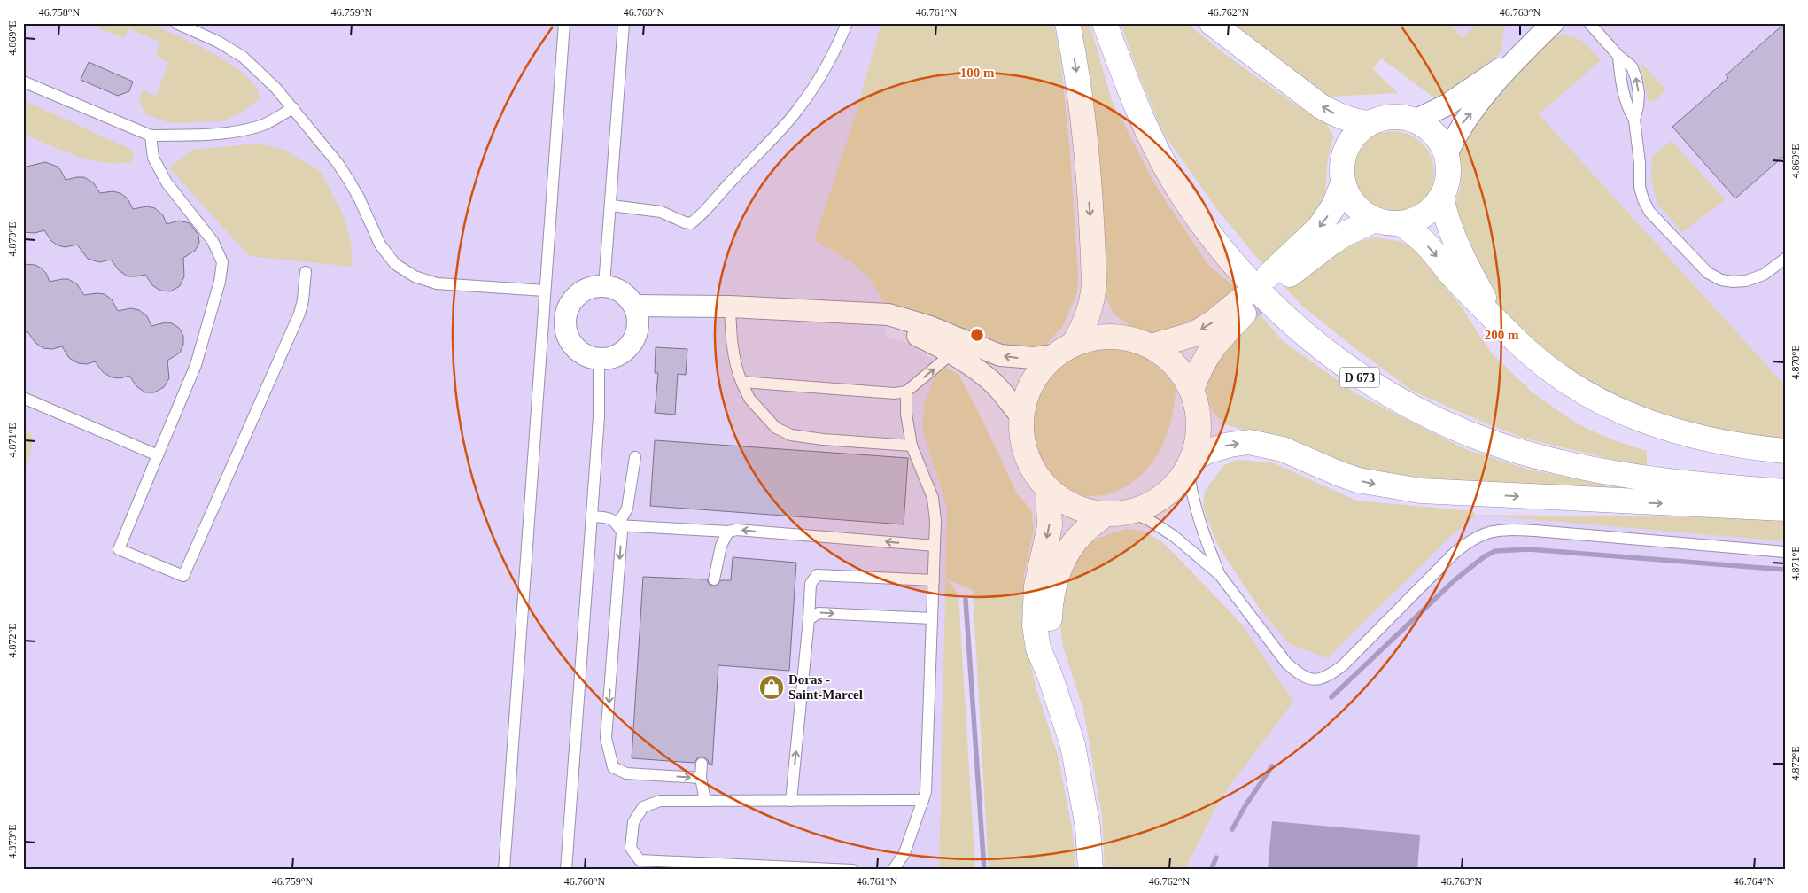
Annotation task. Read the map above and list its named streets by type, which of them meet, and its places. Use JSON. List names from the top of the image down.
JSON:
{
  "streets": {
    "main road": ["D 673"]
  },
  "places": {
    "shop": ["Doras - Saint-Marcel"]
  },
  "coordinates": [
    "46.758°N",
    "46.759°N",
    "46.760°N",
    "46.761°N",
    "46.762°N",
    "46.763°N",
    "4.869°E",
    "4.870°E",
    "4.871°E",
    "4.872°E",
    "4.873°E",
    "46.764°N"
  ],
  "rings": ["100 m", "200 m"]
}
